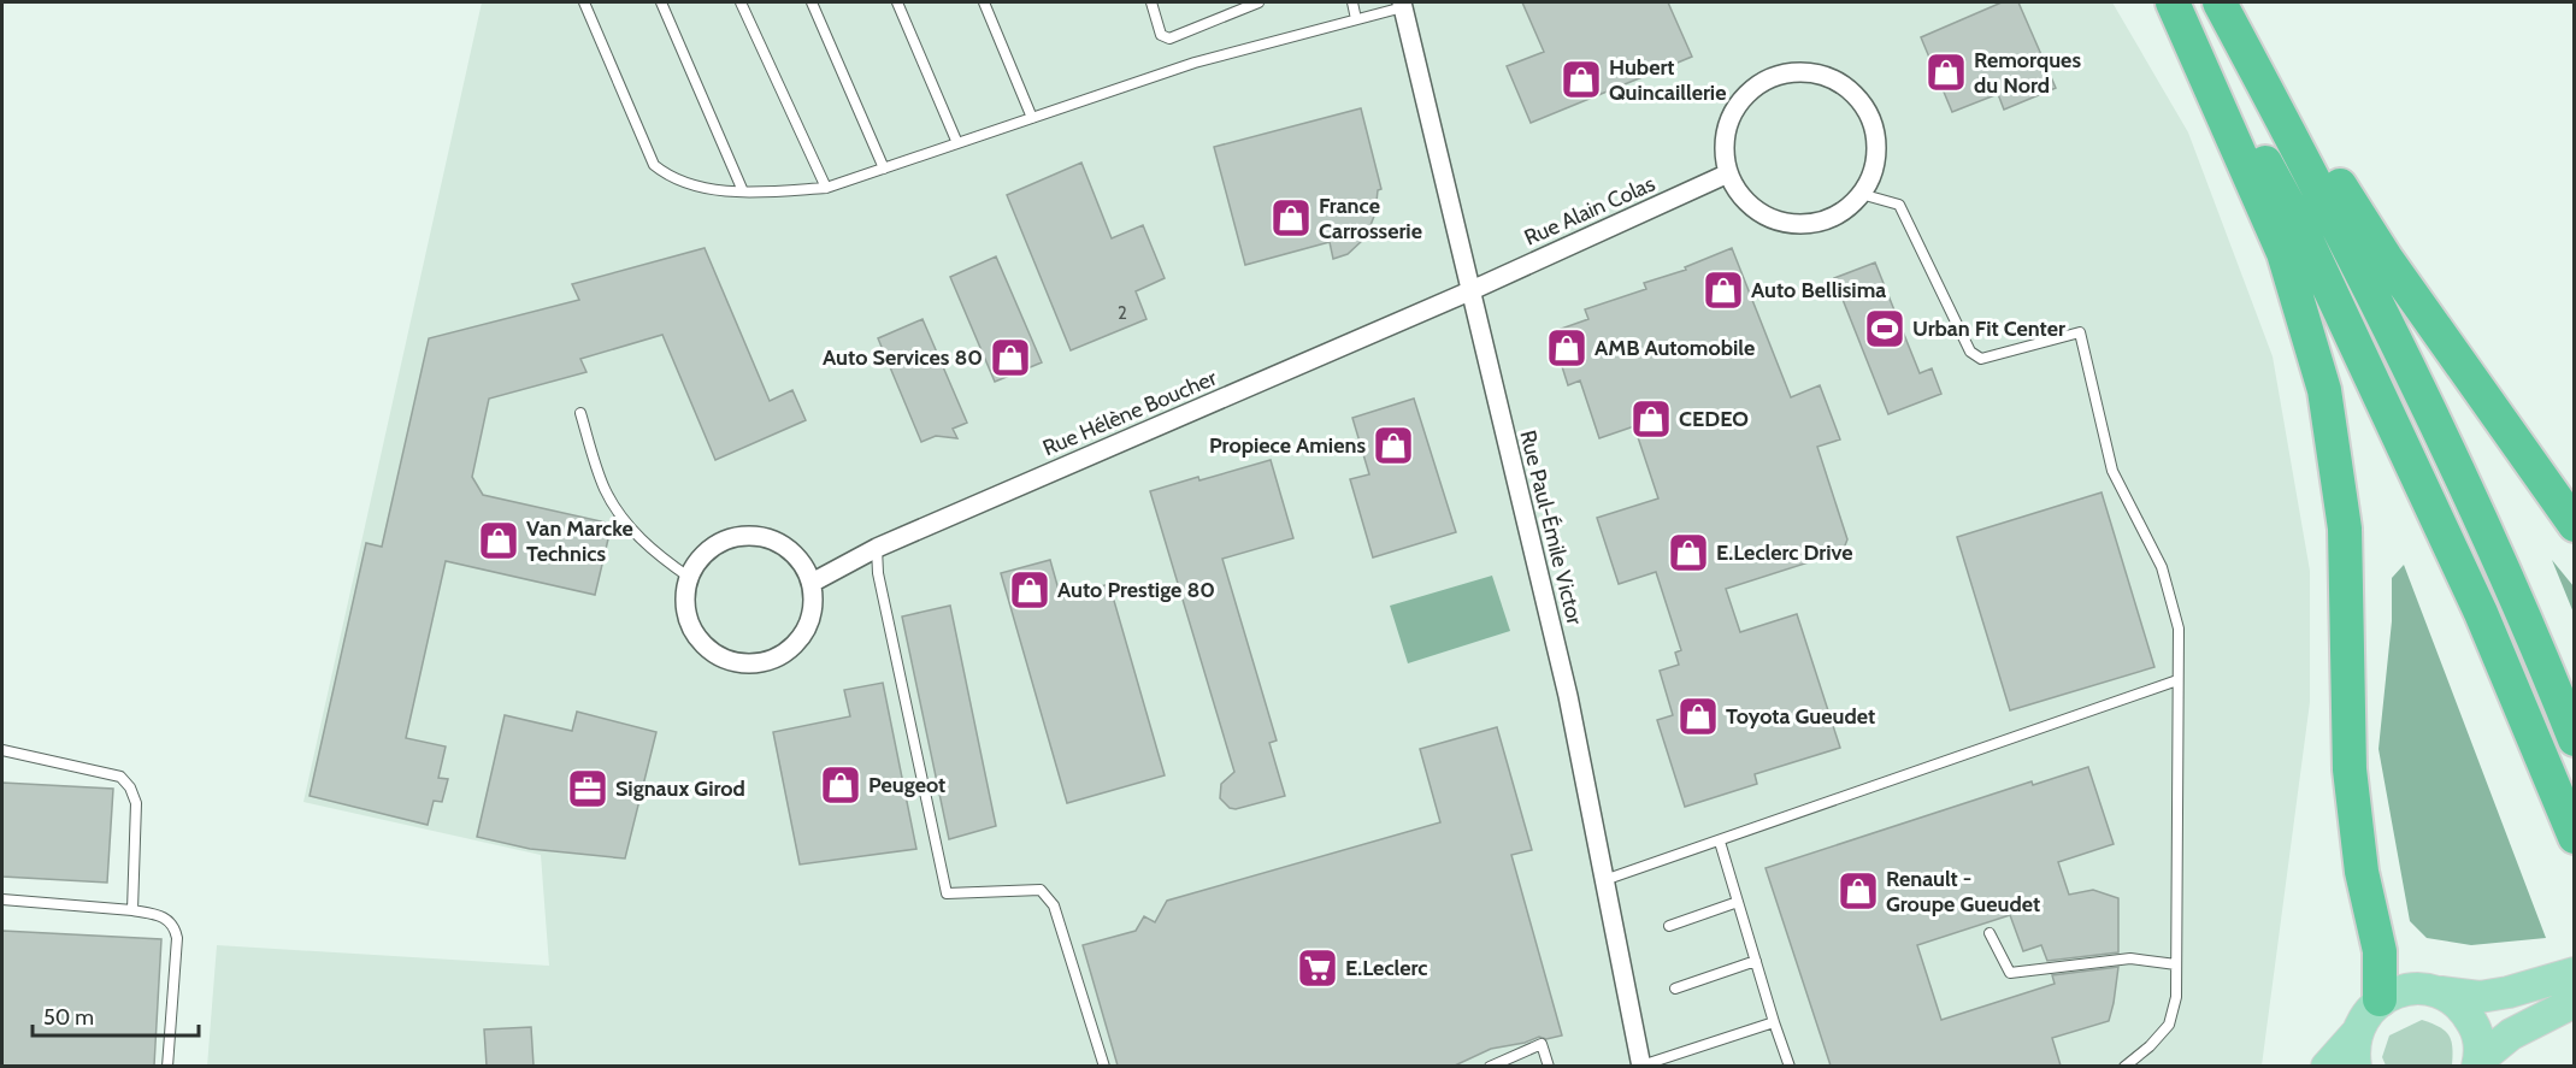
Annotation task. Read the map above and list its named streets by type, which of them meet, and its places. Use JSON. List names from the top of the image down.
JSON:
{
  "streets": {
    "street": ["Rue Alain Colas", "Rue Hélène Boucher", "Rue Paul-Émile Victor"]
  },
  "crossings": [
    ["Rue Alain Colas", "Rue Hélène Boucher"],
    ["Rue Alain Colas", "Rue Paul-Émile Victor"],
    ["Rue Hélène Boucher", "Rue Paul-Émile Victor"]
  ],
  "places": {
    "shop": [
      "Remorques du Nord",
      "Hubert Quincaillerie",
      "France Carrosserie",
      "Auto Bellisima",
      "AMB Automobile",
      "Auto Services 80",
      "CEDEO",
      "Propiece Amiens",
      "Van Marcke Technics",
      "E.Leclerc Drive",
      "Auto Prestige 80",
      "Toyota Gueudet",
      "Peugeot",
      "Renault - Groupe Gueudet"
    ],
    "sports": ["Urban Fit Center"],
    "office": ["Signaux Girod"],
    "supermarket": ["E.Leclerc"]
  },
  "house_numbers": ["2"],
  "scale_bar": "50 m"
}
